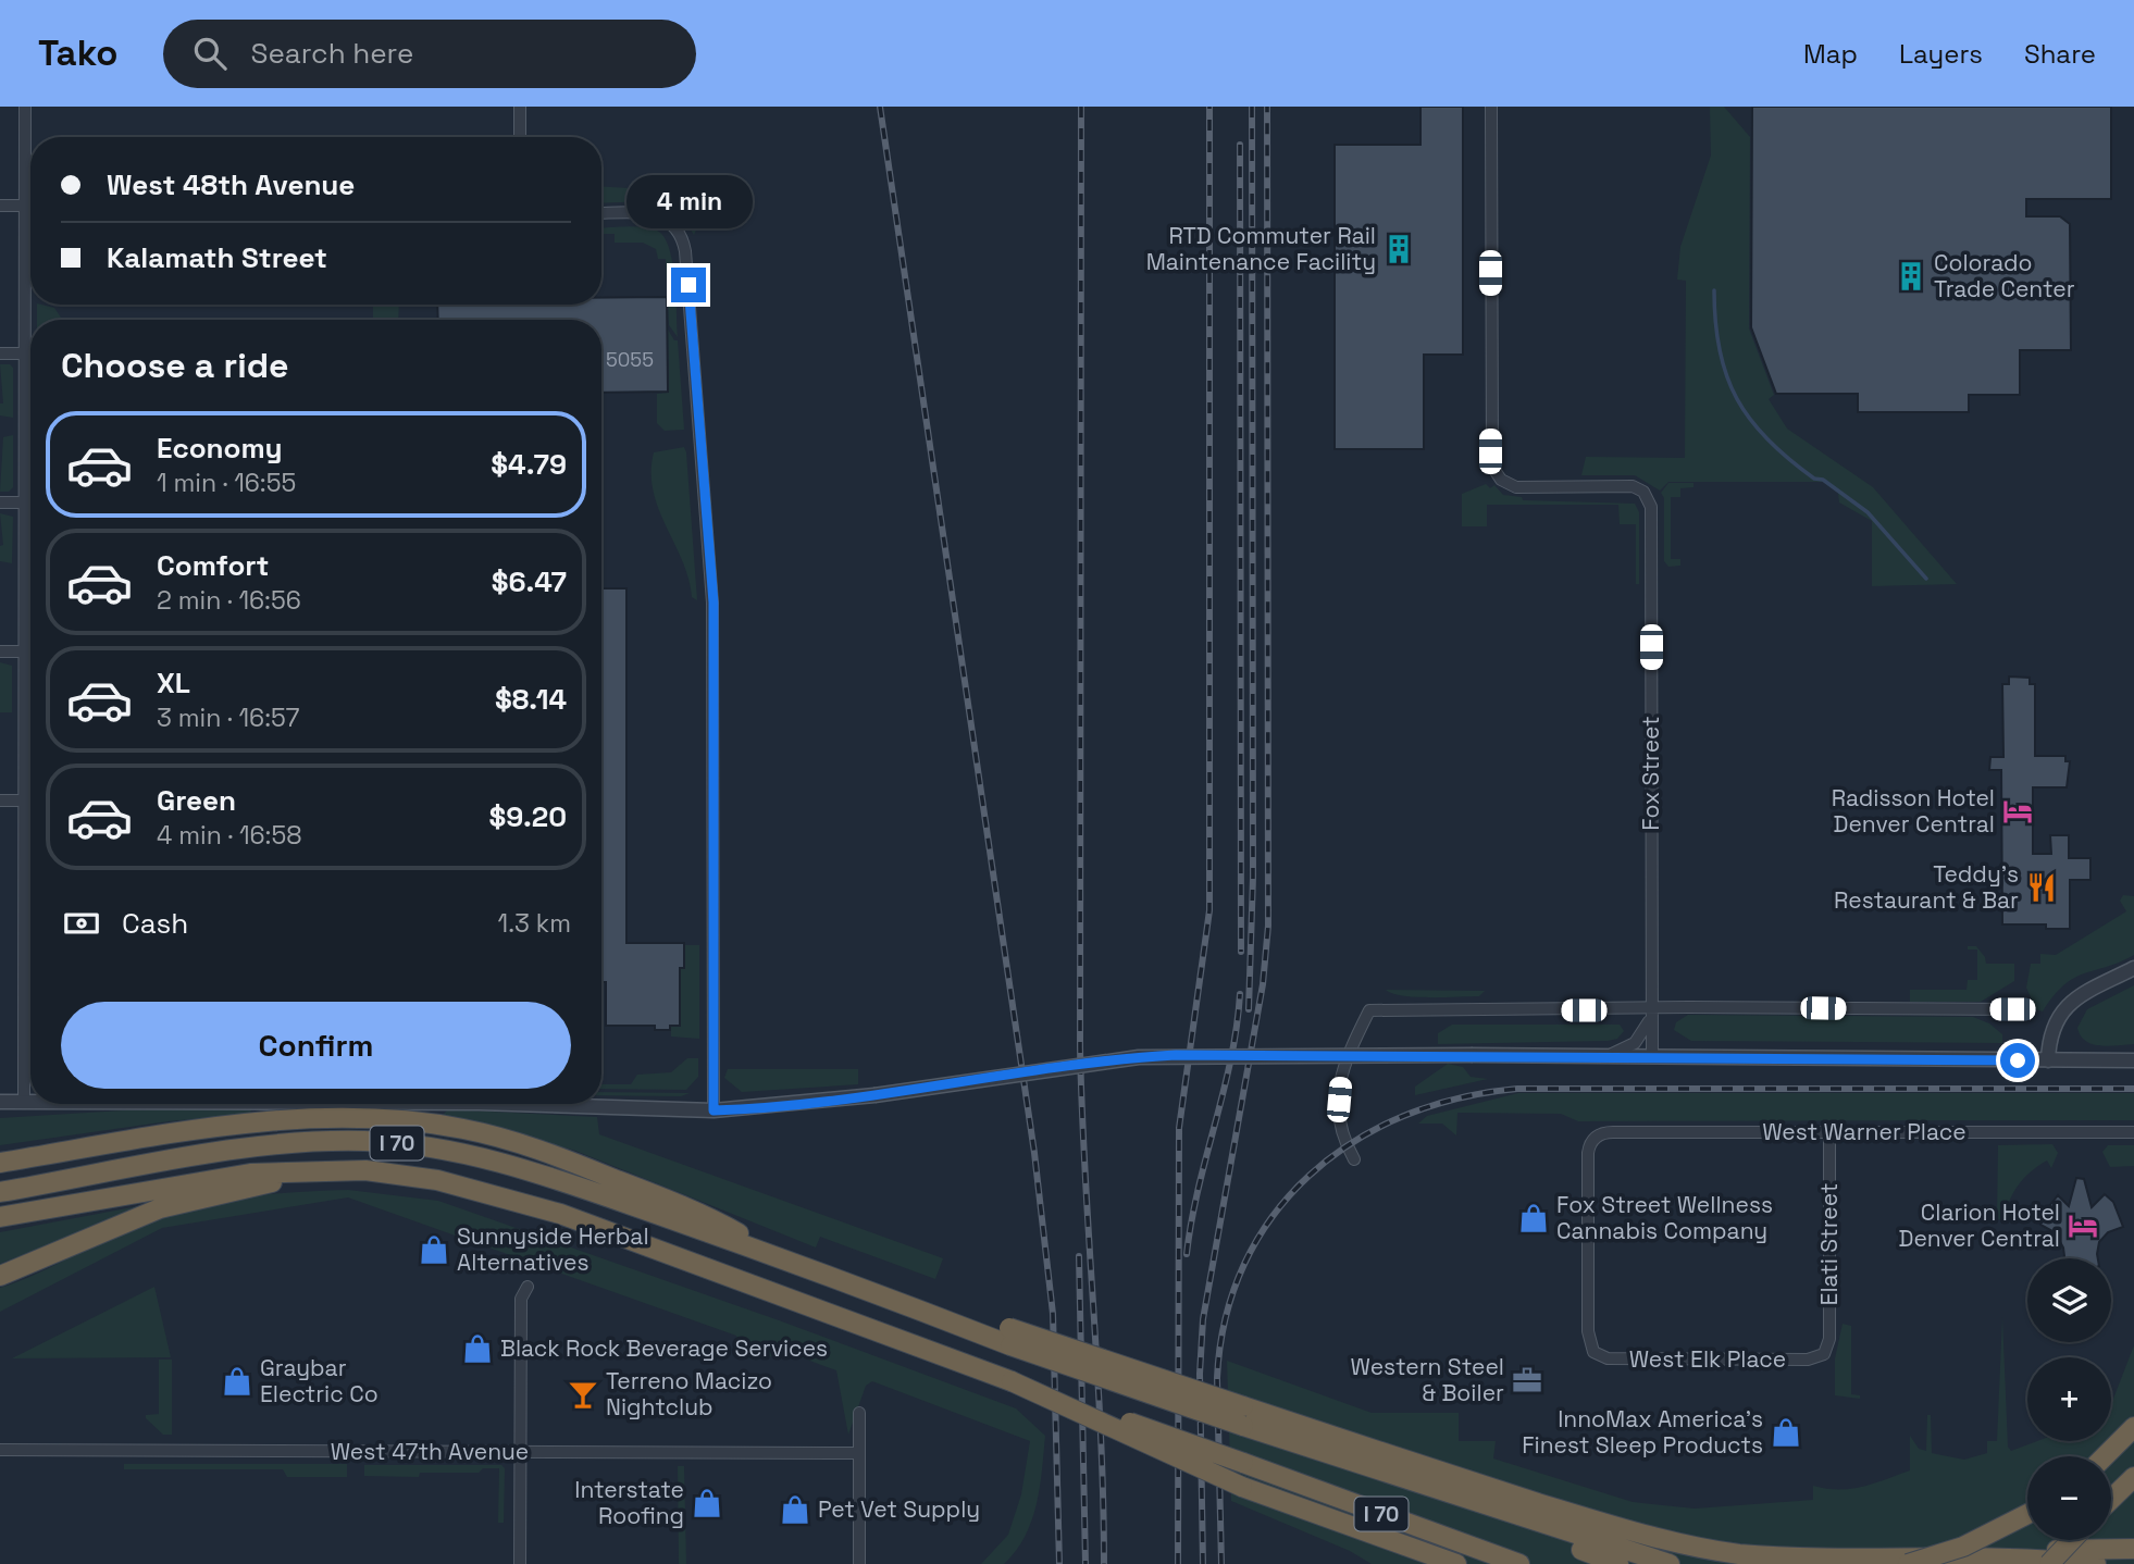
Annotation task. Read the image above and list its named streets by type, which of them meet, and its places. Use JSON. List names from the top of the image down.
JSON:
{
  "streets": {
    "highway": ["I 70"],
    "street": [
      "Fox Street",
      "West Warner Place",
      "Elati Street",
      "West Elk Place",
      "West 47th Avenue"
    ]
  },
  "crossings": [
    ["West Warner Place", "Elati Street"],
    ["West Warner Place", "West Elk Place"],
    ["Elati Street", "West Elk Place"]
  ],
  "places": {
    "building": ["RTD Commuter Rail Maintenance Facility", "Colorado Trade Center"],
    "hotel": ["Radisson Hotel Denver Central", "Clarion Hotel Denver Central"],
    "restaurant": ["Teddy's Restaurant & Bar"],
    "shop": [
      "Fox Street Wellness Cannabis Company",
      "Sunnyside Herbal Alternatives",
      "Black Rock Beverage Services",
      "Graybar Electric Co",
      "InnoMax America's Finest Sleep Products",
      "Interstate Roofing",
      "Pet Vet Supply"
    ],
    "office": ["Western Steel & Boiler"],
    "bar": ["Terreno Macizo Nightclub"]
  },
  "house_numbers": ["5055"],
  "page": {
    "header": "Tako",
    "search": "Search here",
    "nav": ["Map", "Layers", "Share"],
    "banner": ["West 48th Avenue", "Kalamath Street"],
    "bubble": "4 min",
    "heading": "Choose a ride",
    "list": [
      {
        "name": "Economy",
        "note": "1 min · 16:55",
        "value": "$4.79"
      },
      {
        "name": "Comfort",
        "note": "2 min · 16:56",
        "value": "$6.47"
      },
      {
        "name": "XL",
        "note": "3 min · 16:57",
        "value": "$8.14"
      },
      {
        "name": "Green",
        "note": "4 min · 16:58",
        "value": "$9.20"
      }
    ],
    "pay": ["Cash", "1.3 km"],
    "buttons": "Confirm",
    "map_buttons": ["+", "−"]
  }
}
